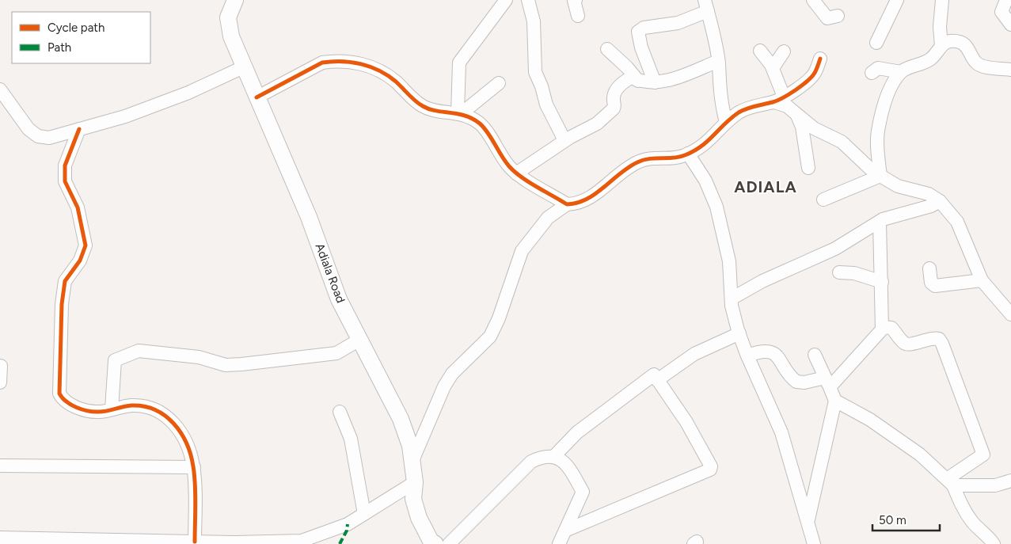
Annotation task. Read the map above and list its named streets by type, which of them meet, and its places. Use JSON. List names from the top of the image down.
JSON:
{
  "streets": {
    "main road": ["Adiala Road"]
  },
  "districts": ["ADIALA"],
  "legend": ["Cycle path", "Path"],
  "scale_bar": "50 m"
}
